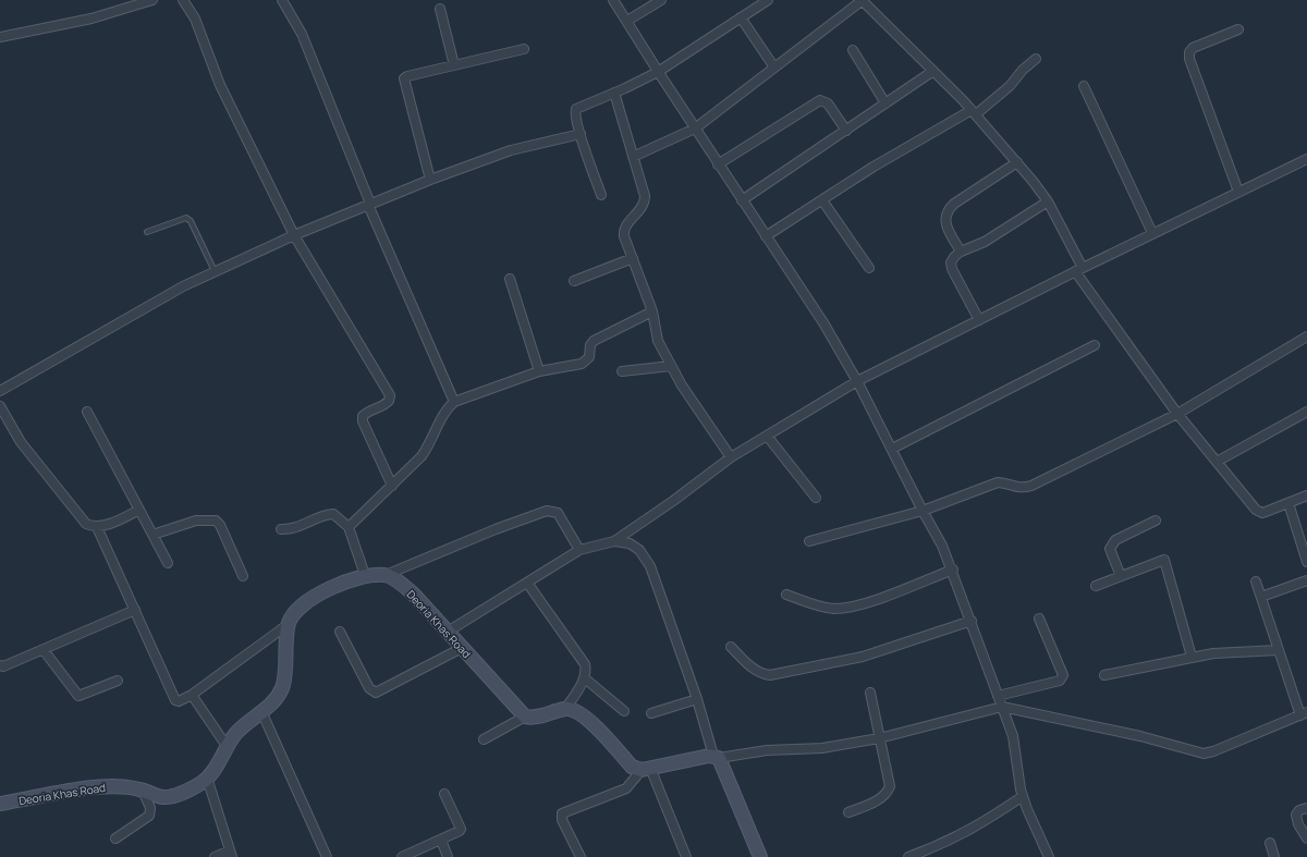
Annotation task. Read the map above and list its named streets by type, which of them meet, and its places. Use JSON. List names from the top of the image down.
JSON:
{
  "streets": {
    "street": ["Deoria Khas Road"]
  }
}
